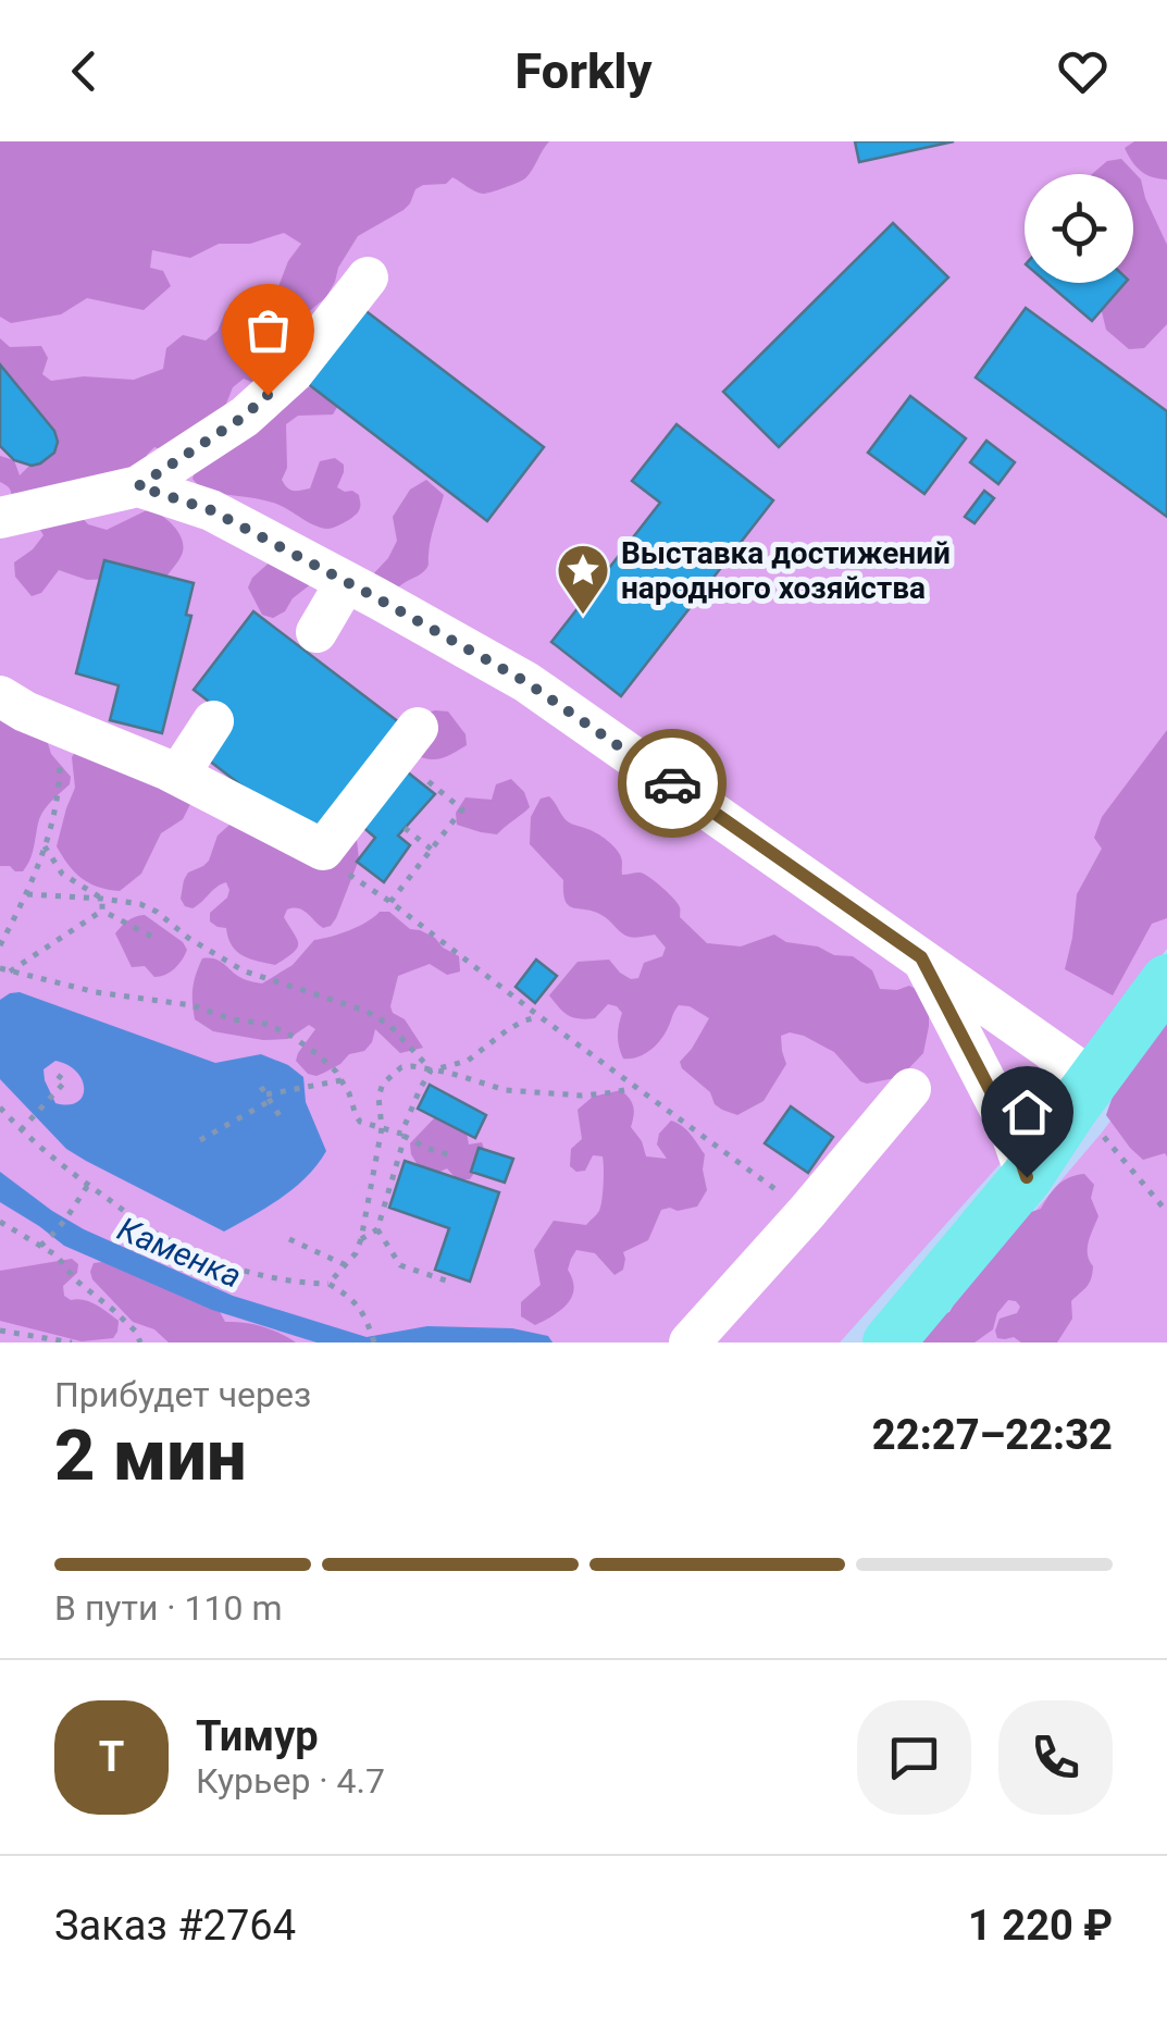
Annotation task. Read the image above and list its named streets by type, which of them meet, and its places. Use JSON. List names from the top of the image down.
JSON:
{
  "water": ["Каменка"],
  "places": {
    "place": ["Выставка достижений народного хозяйства"]
  },
  "page": {
    "header": "Forkly",
    "heading": ["2 мин", "Прибудет через", "22:27–22:32"],
    "panel": [
      "Тимур",
      "Курьер · 4.7",
      "Заказ #2764",
      "1 220 ₽"
    ],
    "bar": "В пути · 110 m",
    "round": "Т"
  }
}
